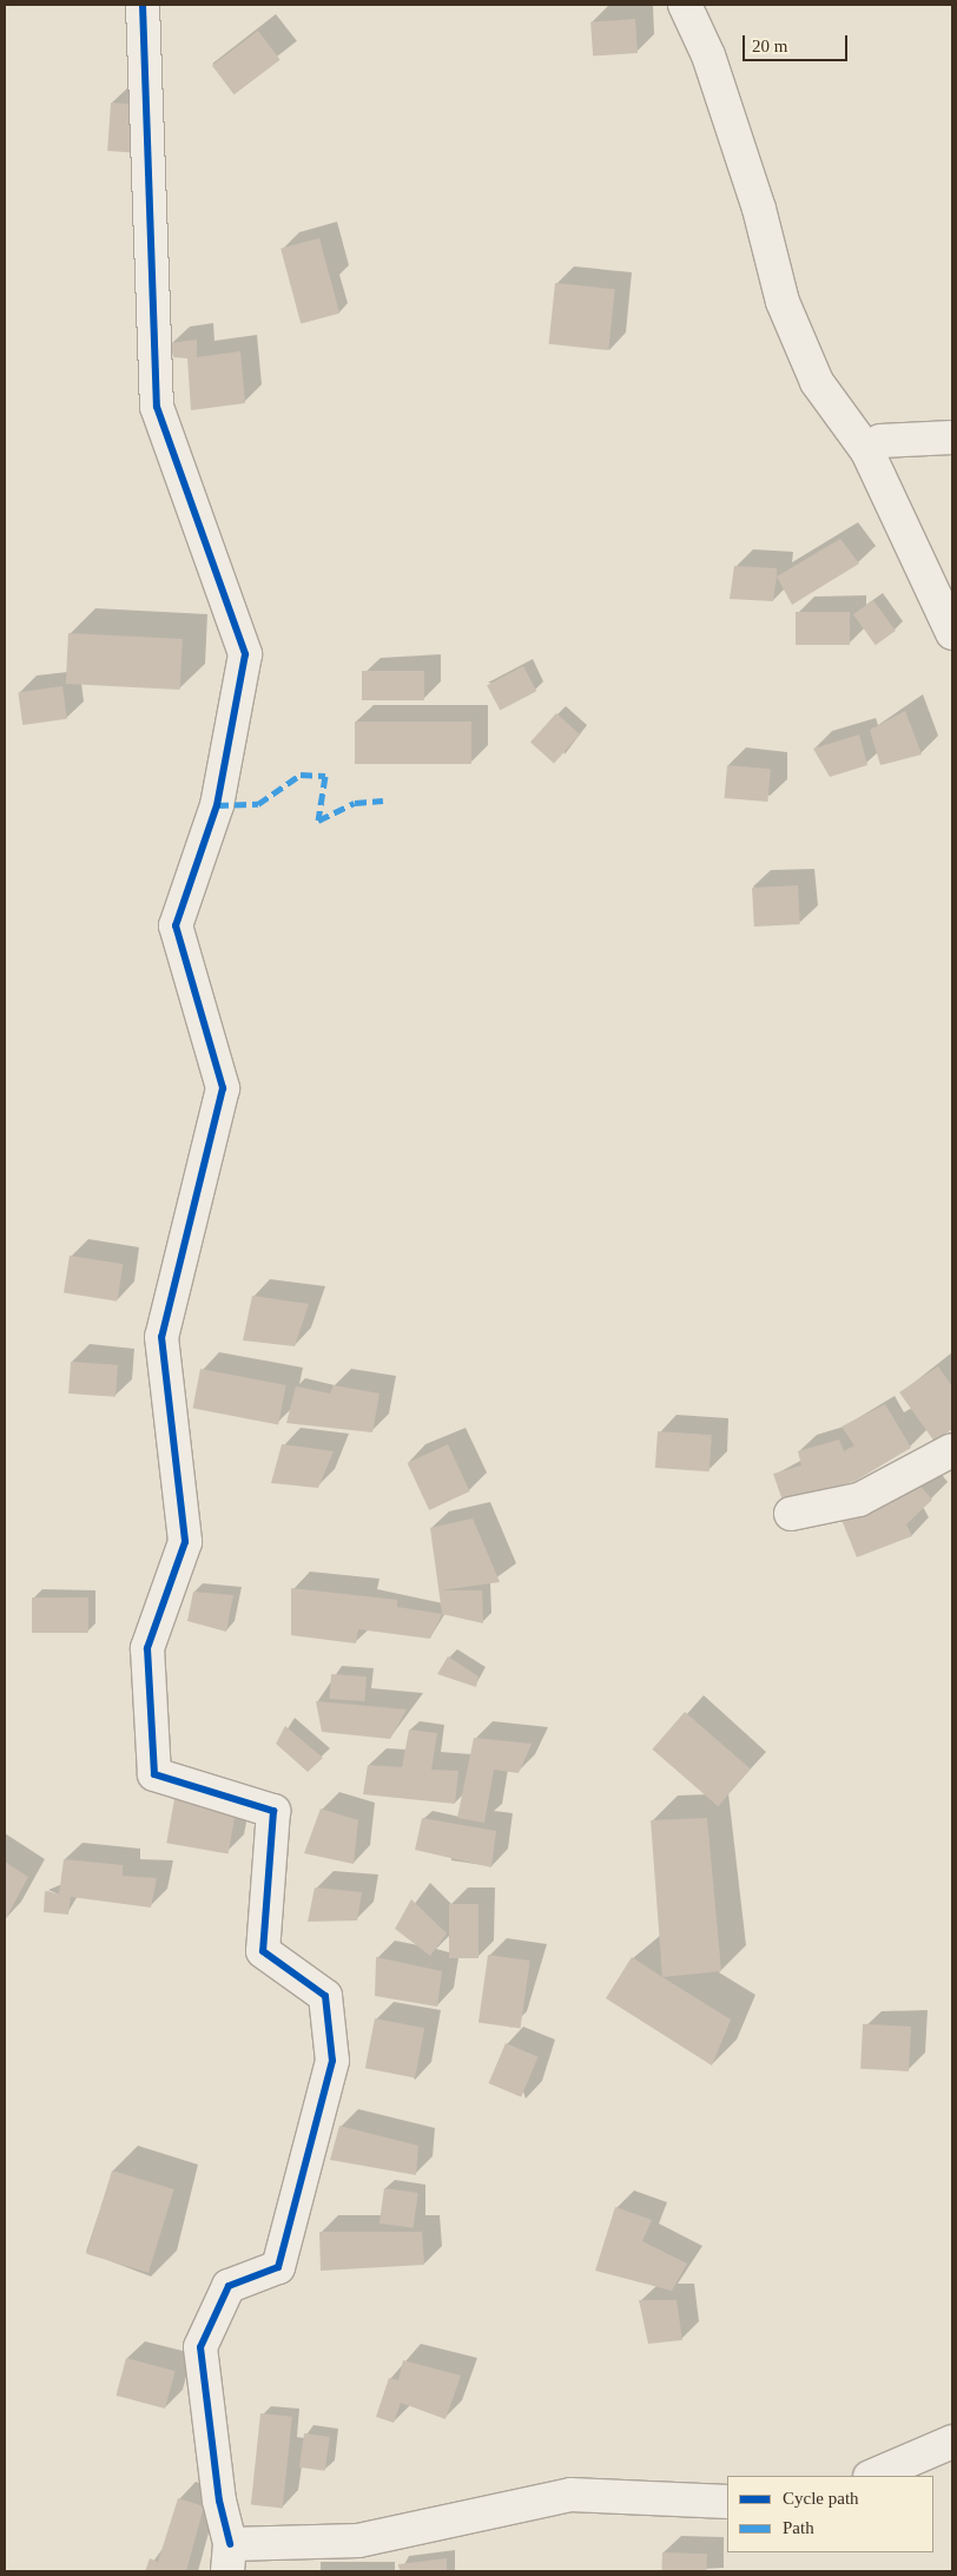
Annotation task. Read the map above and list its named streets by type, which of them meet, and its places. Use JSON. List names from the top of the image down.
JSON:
{
  "legend": ["Cycle path", "Path"],
  "scale_bar": "20 m"
}
